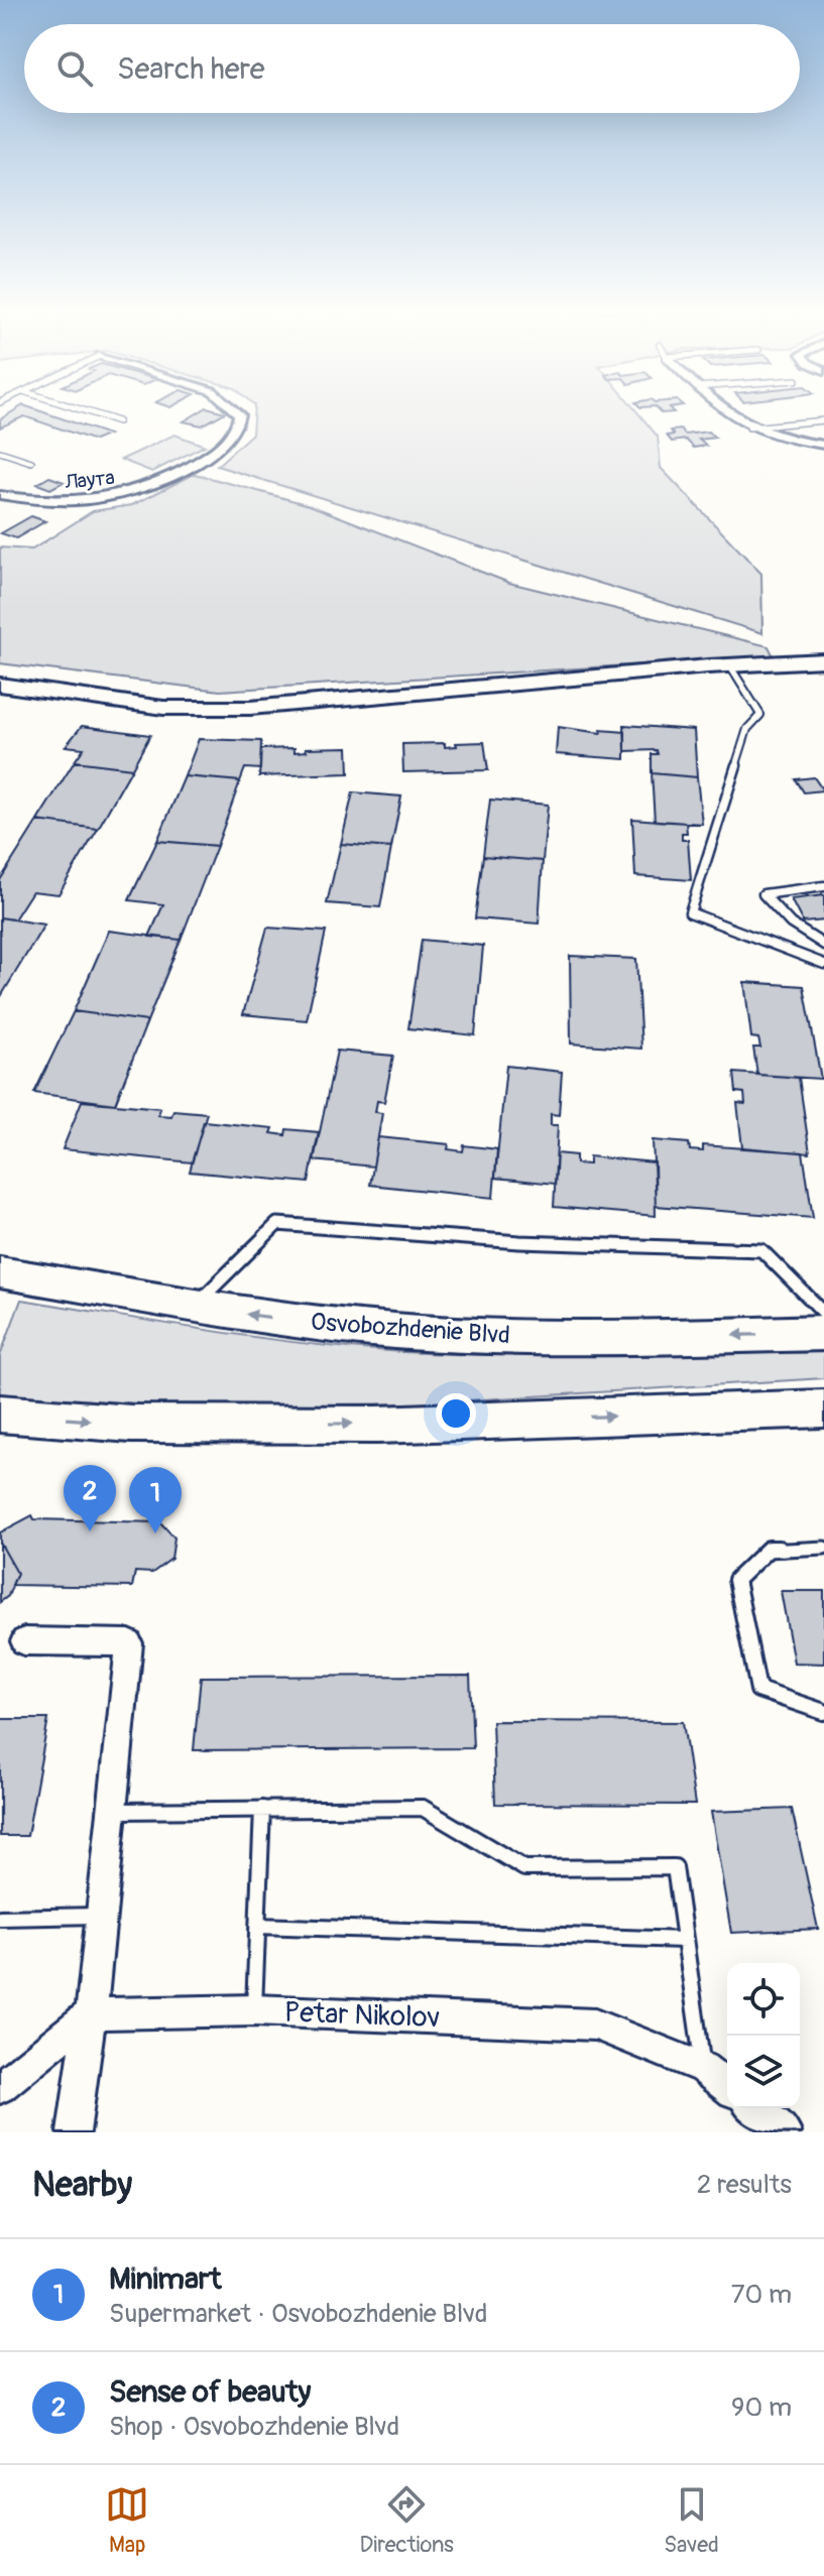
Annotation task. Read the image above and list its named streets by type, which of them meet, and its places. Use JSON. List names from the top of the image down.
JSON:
{
  "streets": {
    "main road": ["Osvobozhdenie Blvd"],
    "street": ["Лаута", "Petar Nikolov"]
  },
  "page": {
    "search": "Search here",
    "pins": ["2", "1"],
    "heading": ["Nearby", "2 results"],
    "list": [
      {
        "mark": "1",
        "name": "Minimart",
        "note": "Supermarket · Osvobozhdenie Blvd",
        "value": "70 m"
      },
      {
        "mark": "2",
        "name": "Sense of beauty",
        "note": "Shop · Osvobozhdenie Blvd",
        "value": "90 m"
      }
    ],
    "nav": ["Map", "Directions", "Saved"]
  }
}
